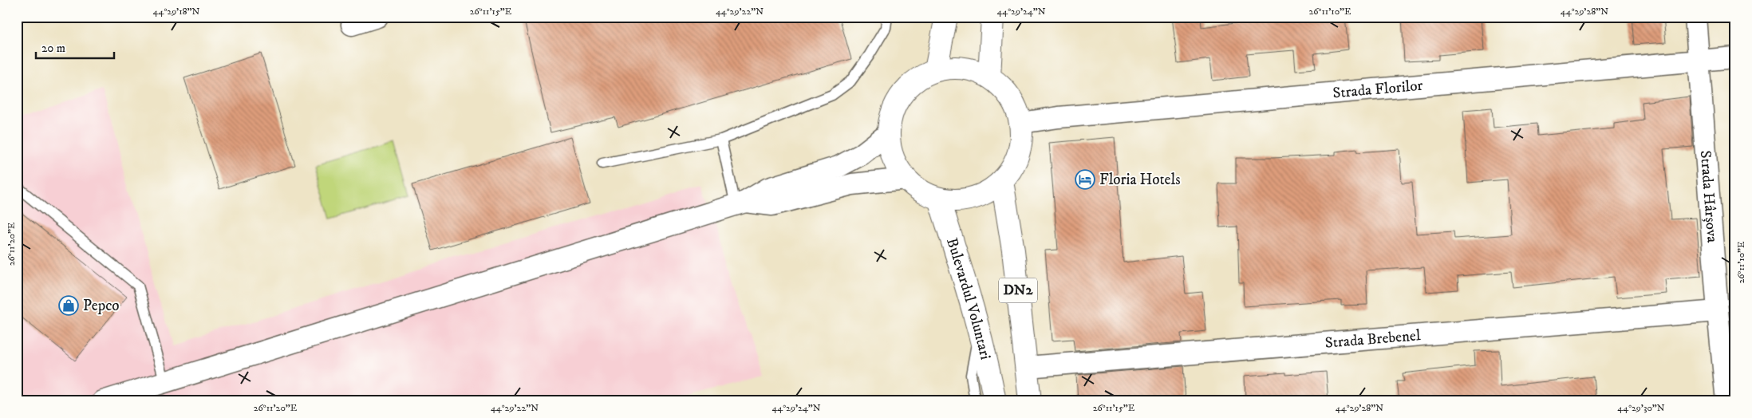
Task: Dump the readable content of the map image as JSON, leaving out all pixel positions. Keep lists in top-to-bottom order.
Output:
{
  "streets": {
    "highway": ["DN2", "Bulevardul Voluntari"],
    "street": ["Strada Florilor", "Strada Hârșova", "Strada Brebenel"]
  },
  "crossings": [
    ["Strada Florilor", "Strada Hârșova"],
    ["Strada Florilor", "DN2"],
    ["Strada Florilor", "Bulevardul Voluntari"],
    ["Strada Hârșova", "Strada Brebenel"],
    ["DN2", "Bulevardul Voluntari"],
    ["DN2", "Strada Brebenel"]
  ],
  "places": {
    "hotel": ["Floria Hotels"],
    "shop": ["Pepco"]
  },
  "scale_bar": "20 m",
  "coordinates": [
    "44°29'18\"N",
    "26°11'15\"E",
    "44°29'22\"N",
    "44°29'24\"N",
    "26°11'10\"E",
    "44°29'28\"N",
    "26°11'20\"E",
    "44°29'30\"N"
  ]
}
